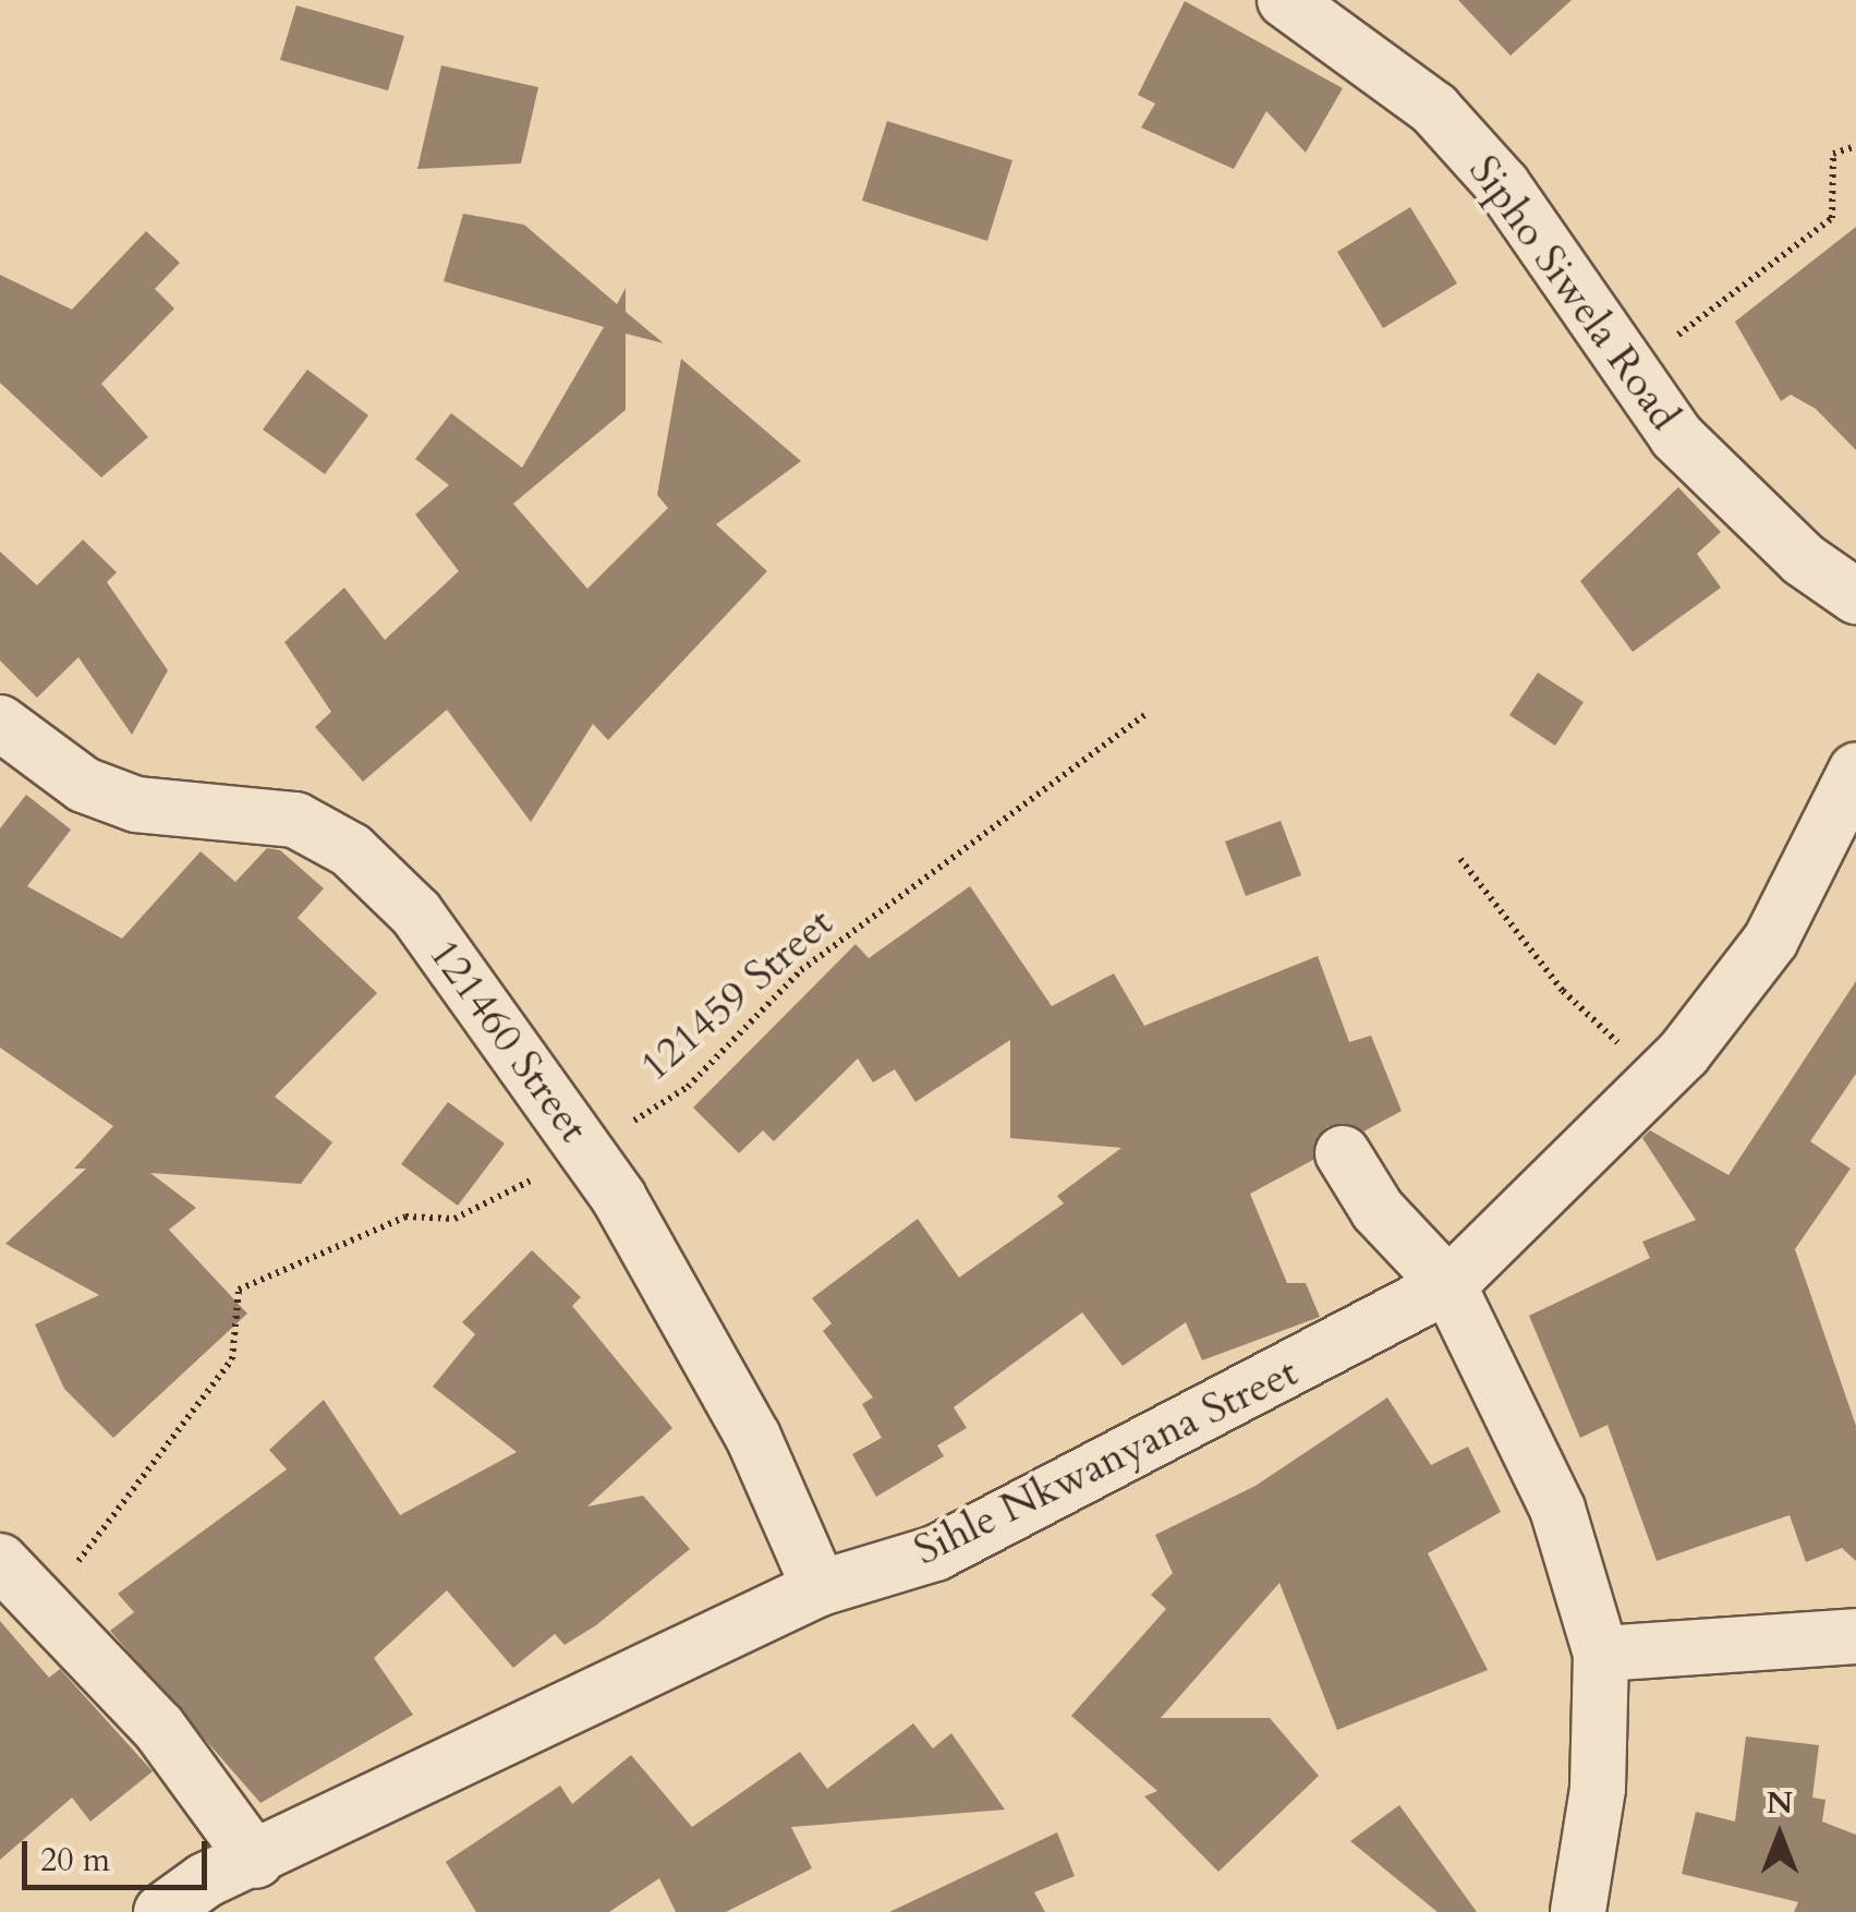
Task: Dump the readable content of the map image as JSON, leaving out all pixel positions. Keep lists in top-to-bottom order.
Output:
{
  "streets": {
    "street": ["Sipho Siwela Road", "121460 Street", "Sihle Nkwanyana Street"],
    "path": ["121459 Street"]
  },
  "crossings": [
    ["121459 Street", "121460 Street"],
    ["121460 Street", "Sihle Nkwanyana Street"]
  ],
  "scale_bar": "20 m",
  "north": "top"
}
